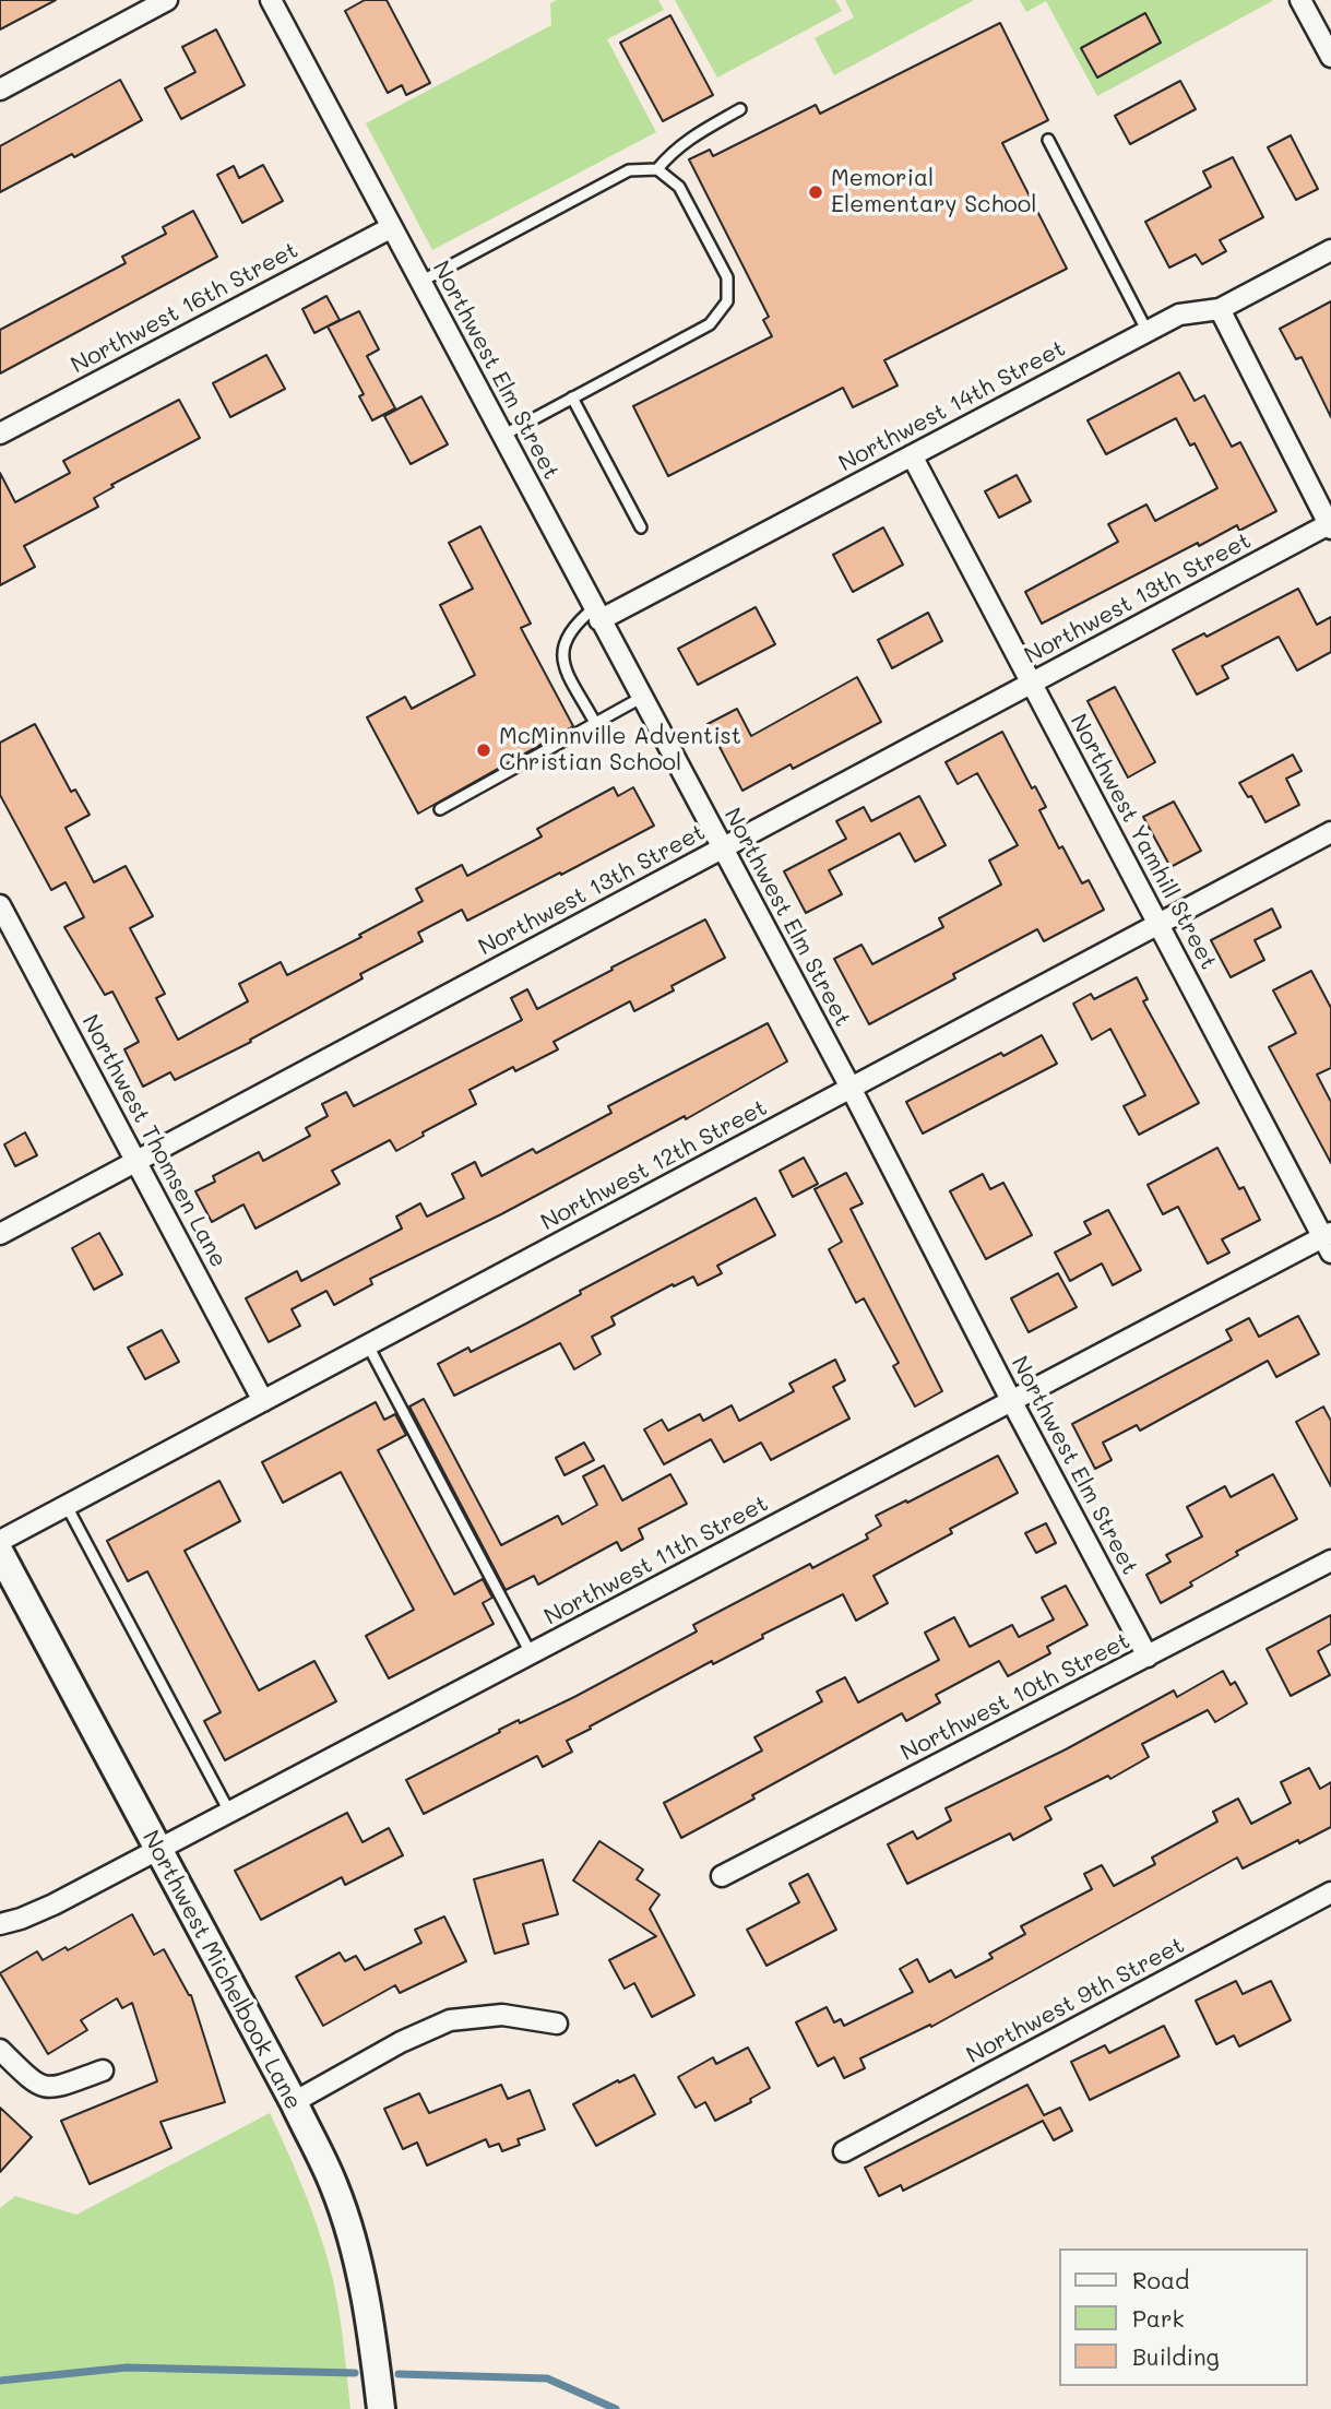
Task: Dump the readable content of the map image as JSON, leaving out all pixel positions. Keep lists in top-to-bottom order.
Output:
{
  "streets": {
    "street": [
      "Northwest 16th Street",
      "Northwest Elm Street",
      "Northwest 14th Street",
      "Northwest 13th Street",
      "Northwest Yamhill Street",
      "Northwest Thomsen Lane",
      "Northwest 12th Street",
      "Northwest 11th Street",
      "Northwest 10th Street",
      "Northwest Michelbook Lane",
      "Northwest 9th Street"
    ]
  },
  "crossings": [
    ["Northwest 16th Street", "Northwest Elm Street"],
    ["Northwest Elm Street", "Northwest 14th Street"],
    ["Northwest Elm Street", "Northwest 13th Street"],
    ["Northwest Elm Street", "Northwest 12th Street"],
    ["Northwest Elm Street", "Northwest 11th Street"],
    ["Northwest Elm Street", "Northwest 10th Street"],
    ["Northwest 14th Street", "Northwest Yamhill Street"],
    ["Northwest 13th Street", "Northwest Yamhill Street"],
    ["Northwest 13th Street", "Northwest Thomsen Lane"],
    ["Northwest Yamhill Street", "Northwest 12th Street"],
    ["Northwest Yamhill Street", "Northwest 11th Street"],
    ["Northwest Thomsen Lane", "Northwest 12th Street"],
    ["Northwest 11th Street", "Northwest Michelbook Lane"]
  ],
  "places": ["Memorial Elementary School", "McMinnville Adventist Christian School"],
  "legend": ["Road", "Park", "Building"]
}
